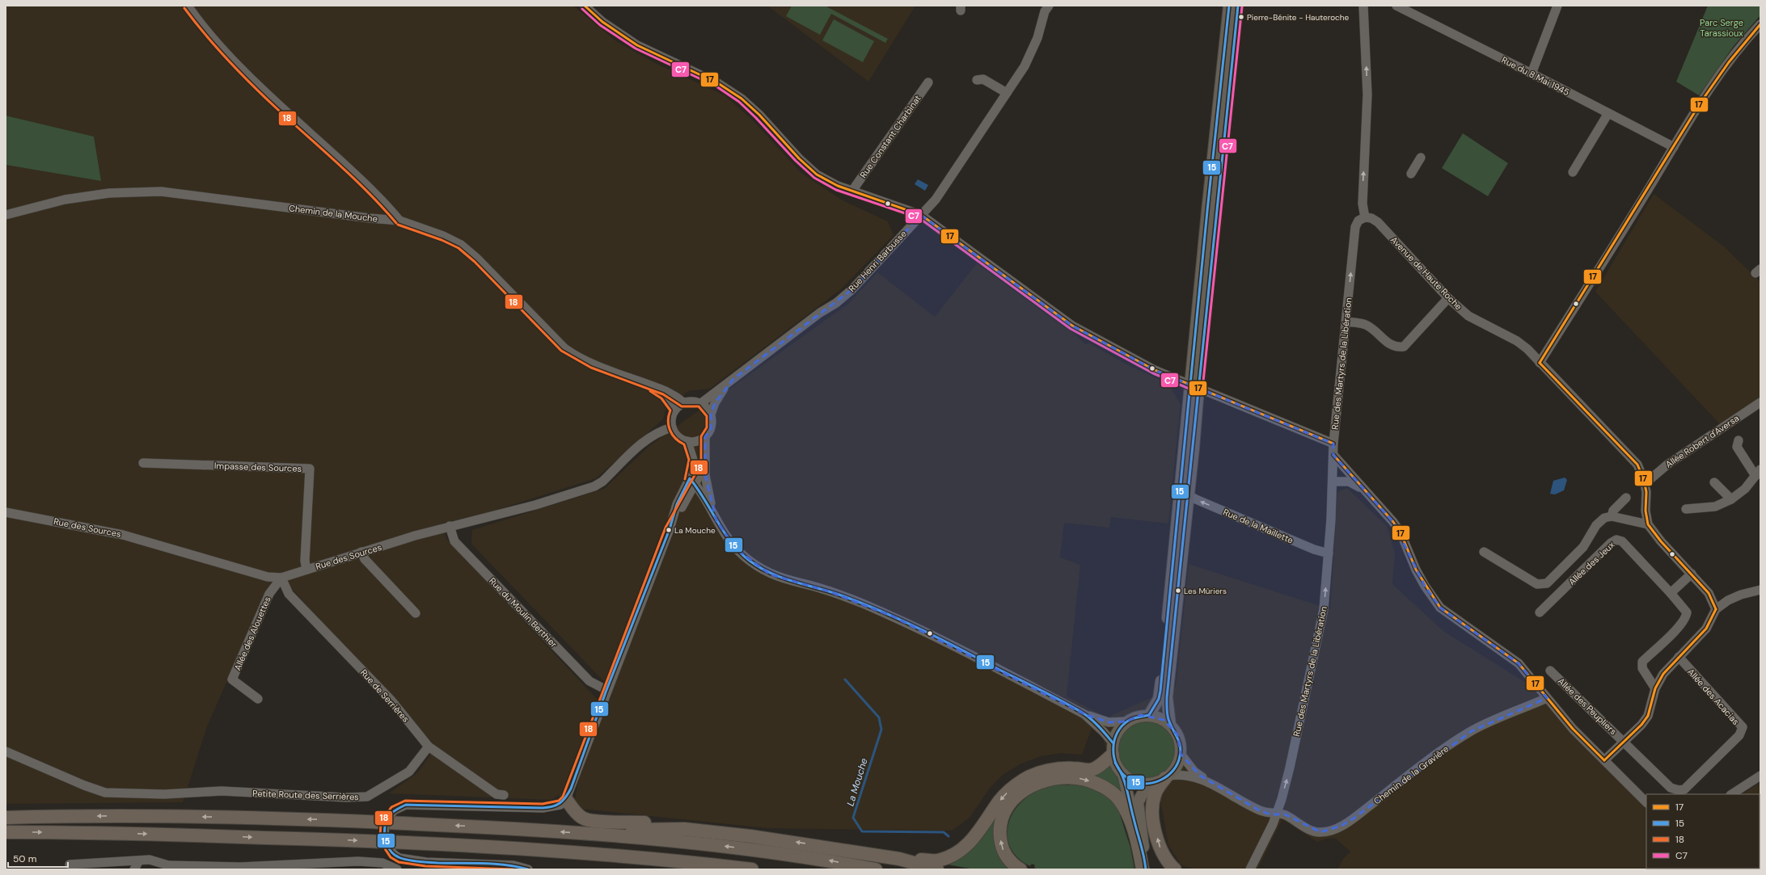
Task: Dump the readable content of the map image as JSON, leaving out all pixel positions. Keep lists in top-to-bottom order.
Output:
{
  "streets": {
    "street": [
      "Rue du 8 Mai 1945",
      "Rue Constant Charbinat",
      "Chemin de la Mouche",
      "Rue Henri Barbusse",
      "Avenue de Haute Roche",
      "Rue des Martyrs de la Libération",
      "Allée Robert d'Aversa",
      "Impasse des Sources",
      "Rue de la Maillette",
      "Rue des Sources",
      "Allée des Jeux",
      "Rue du Moulin Berthier",
      "Allée des Alouettes",
      "Rue de Serrières",
      "Allée des Acacias",
      "Allée des Peupliers",
      "Chemin de la Gravière",
      "Petite Route des Serrières"
    ]
  },
  "crossings": [
    ["Chemin de la Mouche", "Rue Henri Barbusse"],
    ["Chemin de la Mouche", "Rue des Sources"],
    ["Rue Henri Barbusse", "Rue des Sources"],
    ["Avenue de Haute Roche", "Rue des Martyrs de la Libération"],
    ["Avenue de Haute Roche", "Allée Robert d'Aversa"],
    ["Rue des Martyrs de la Libération", "Rue de la Maillette"],
    ["Rue des Martyrs de la Libération", "Chemin de la Gravière"],
    ["Impasse des Sources", "Rue des Sources"],
    ["Rue des Sources", "Rue du Moulin Berthier"],
    ["Rue des Sources", "Allée des Alouettes"],
    ["Rue des Sources", "Rue de Serrières"],
    ["Allée des Alouettes", "Rue de Serrières"],
    ["Rue de Serrières", "Petite Route des Serrières"],
    ["Allée des Acacias", "Allée des Peupliers"]
  ],
  "one_way": ["Rue des Martyrs de la Libération", "Rue de la Maillette"],
  "water": ["La Mouche"],
  "parks": ["Parc Serge Tarassioux"],
  "places": ["Pierre-Bénite - Hauteroche", "La Mouche", "Les Mûriers"],
  "lines": [
    "transit line 17",
    "transit line 15",
    "transit line C7",
    "transit line 18"
  ],
  "legend": [
    "17",
    "15",
    "18",
    "C7"
  ],
  "scale_bar": "50 m"
}
